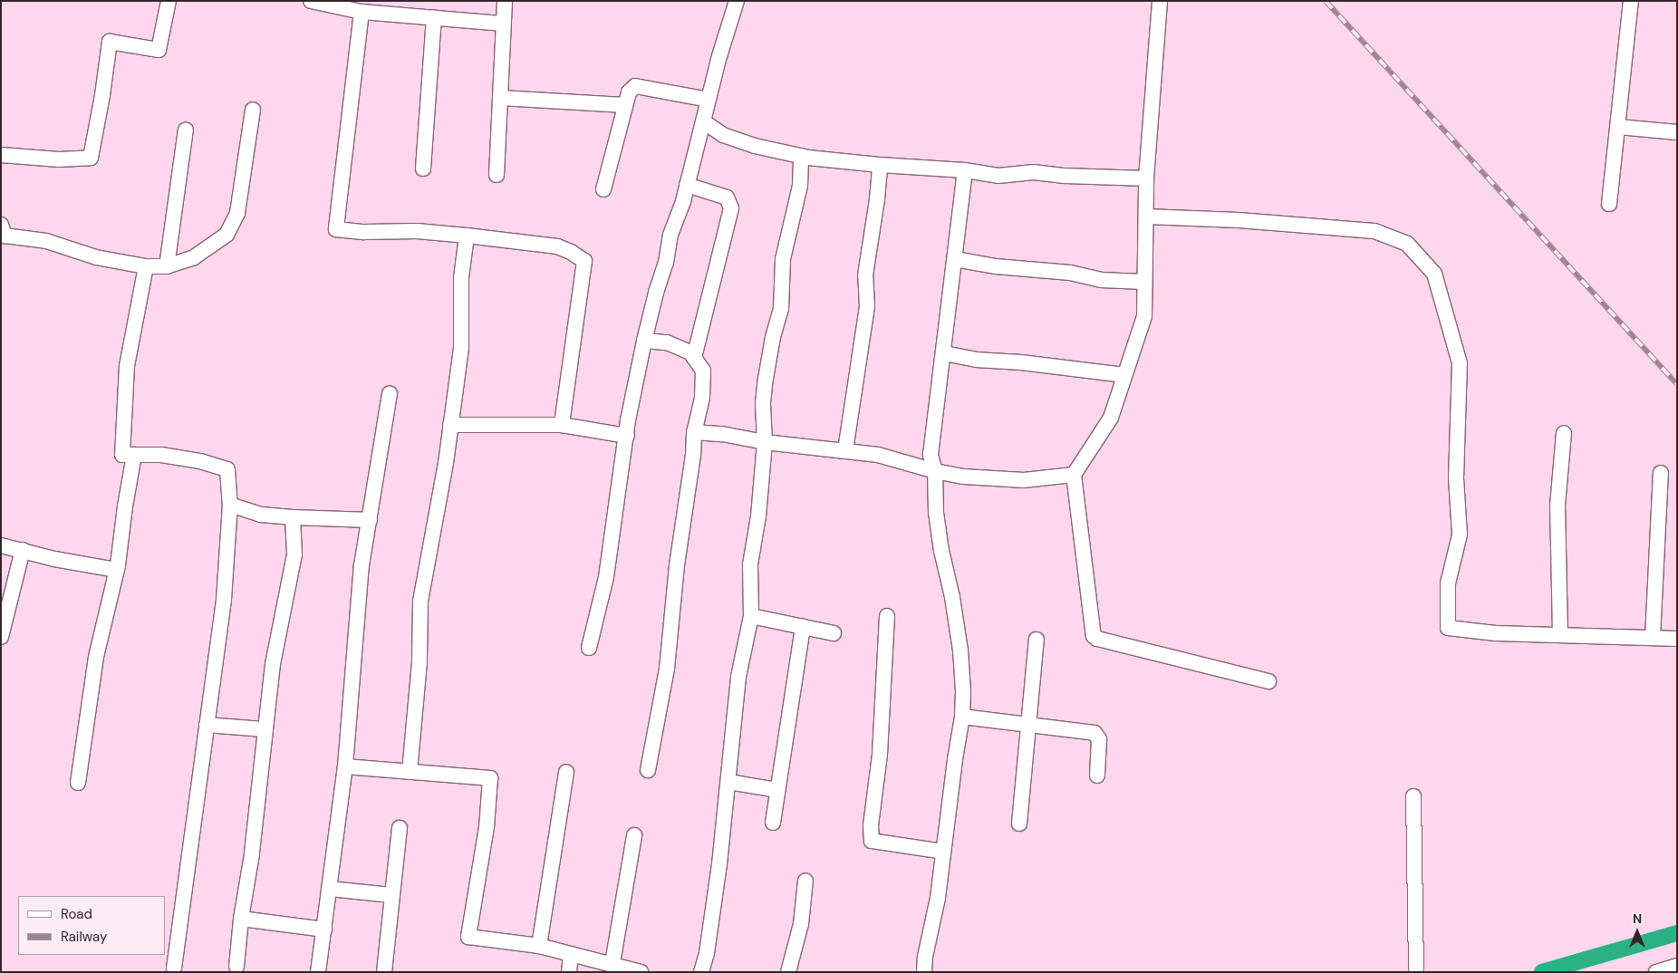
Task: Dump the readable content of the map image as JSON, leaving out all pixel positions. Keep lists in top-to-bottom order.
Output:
{
  "legend": ["Road", "Railway"],
  "north": "top"
}
